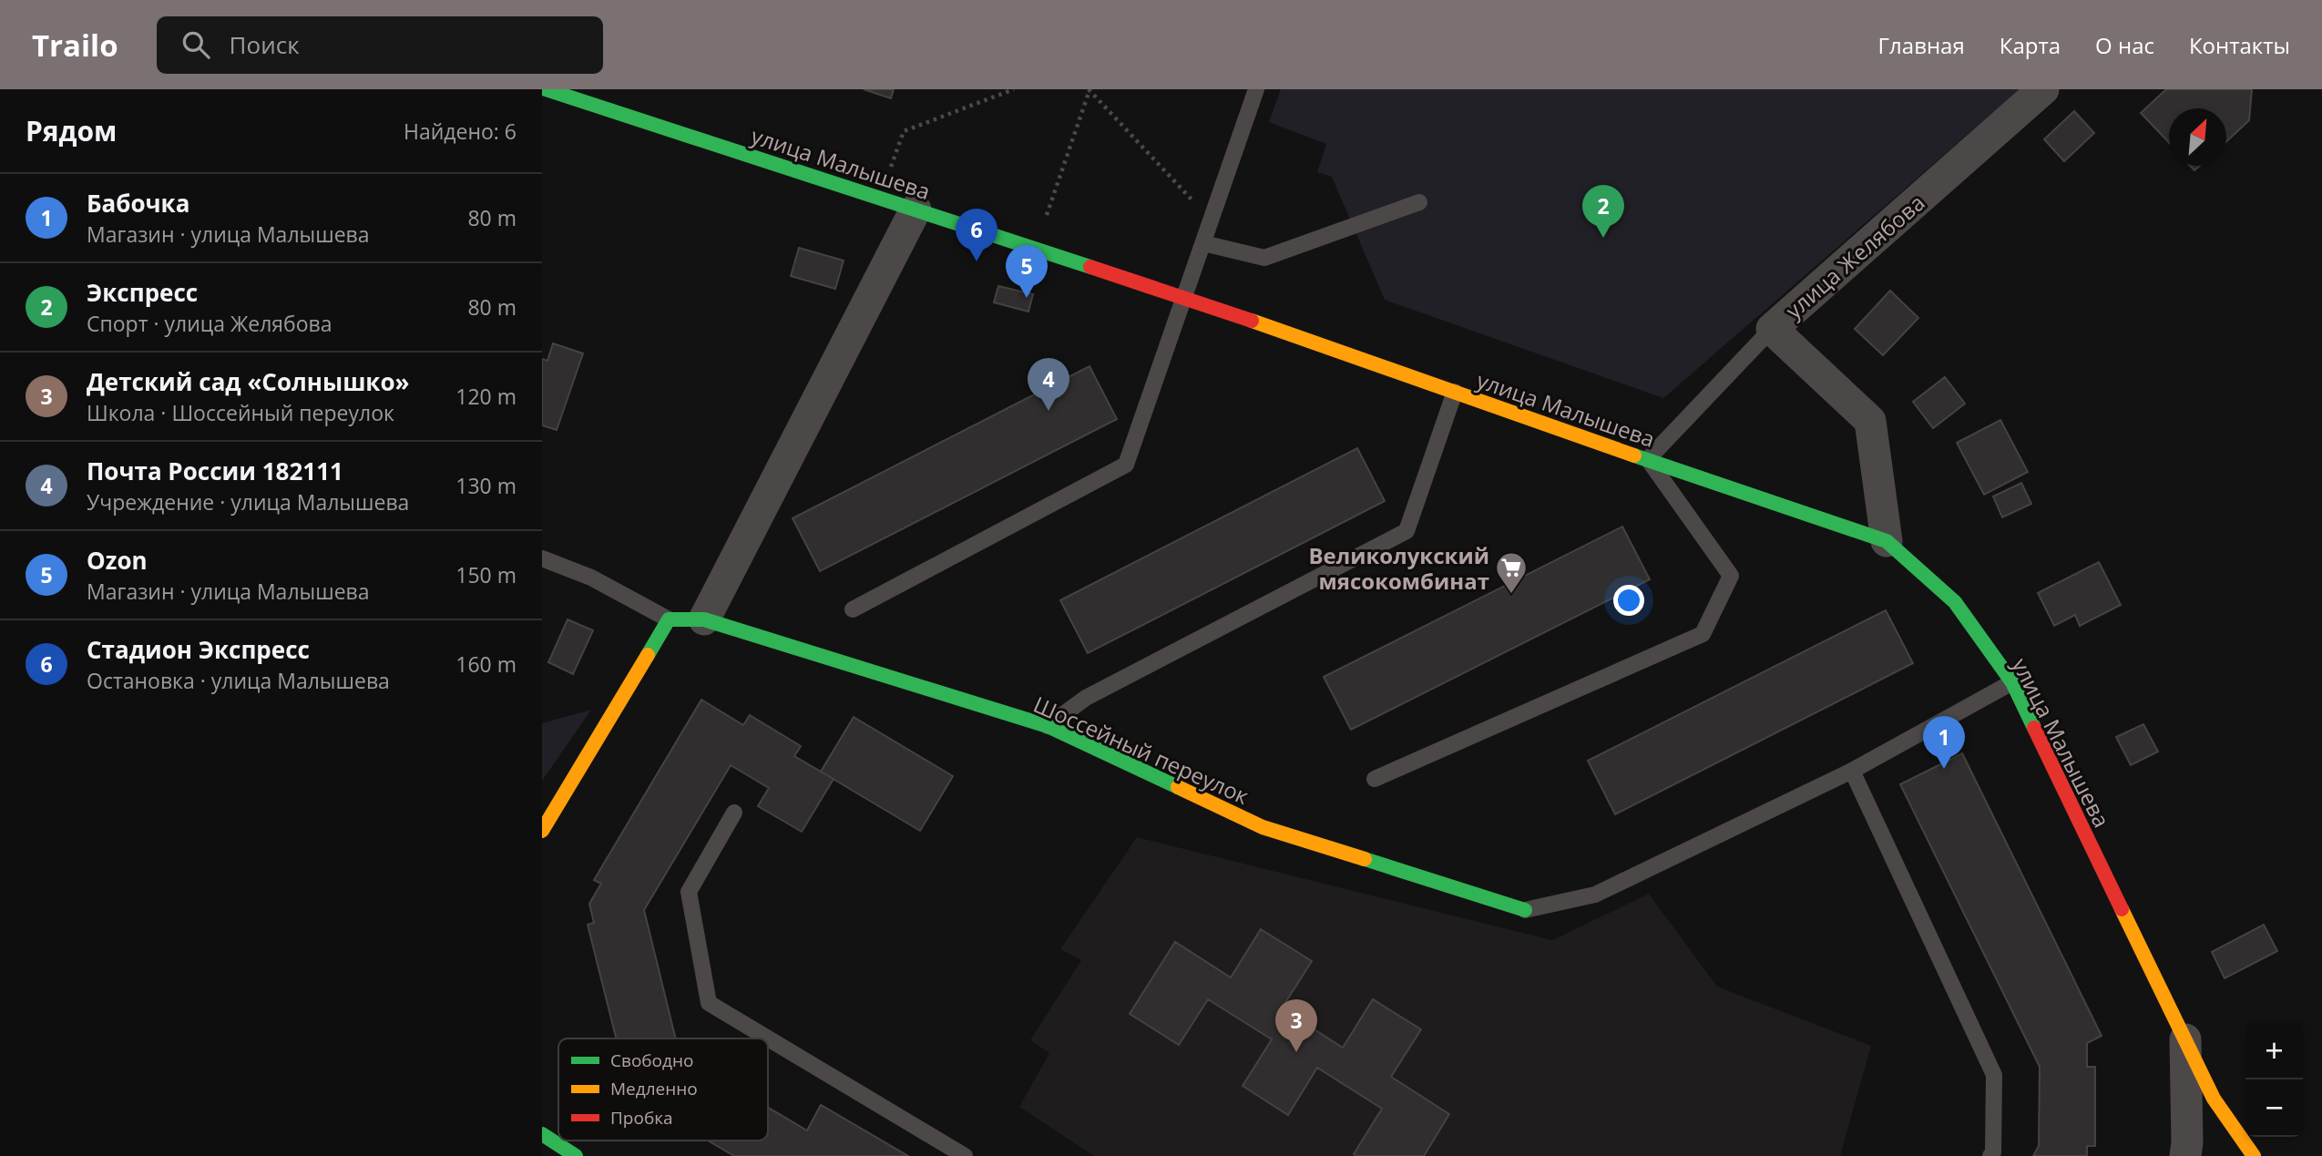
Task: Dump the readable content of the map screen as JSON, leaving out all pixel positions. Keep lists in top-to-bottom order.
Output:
{
  "streets": {
    "street": ["улица Малышева", "улица Желябова", "Шоссейный переулок"]
  },
  "crossings": [
    ["улица Малышева", "улица Желябова"]
  ],
  "places": {
    "supermarket": ["Великолукский мясокомбинат"]
  },
  "legend": ["Свободно", "Медленно", "Пробка"],
  "north": "top right",
  "page": {
    "header": "Trailo",
    "search": "Поиск",
    "nav": [
      "Главная",
      "Карта",
      "О нас",
      "Контакты"
    ],
    "heading": ["Рядом", "Найдено: 6"],
    "list": [
      {
        "mark": "1",
        "name": "Бабочка",
        "note": "Магазин · улица Малышева",
        "value": "80 m"
      },
      {
        "mark": "2",
        "name": "Экспресс",
        "note": "Спорт · улица Желябова",
        "value": "80 m"
      },
      {
        "mark": "3",
        "name": "Детский сад «Солнышко»",
        "note": "Школа · Шоссейный переулок",
        "value": "120 m"
      },
      {
        "mark": "4",
        "name": "Почта России 182111",
        "note": "Учреждение · улица Малышева",
        "value": "130 m"
      },
      {
        "mark": "5",
        "name": "Ozon",
        "note": "Магазин · улица Малышева",
        "value": "150 m"
      },
      {
        "mark": "6",
        "name": "Стадион Экспресс",
        "note": "Остановка · улица Малышева",
        "value": "160 m"
      }
    ],
    "pins": [
      "2",
      "6",
      "5",
      "4",
      "1",
      "3"
    ],
    "map_buttons": ["+", "−"]
  }
}
